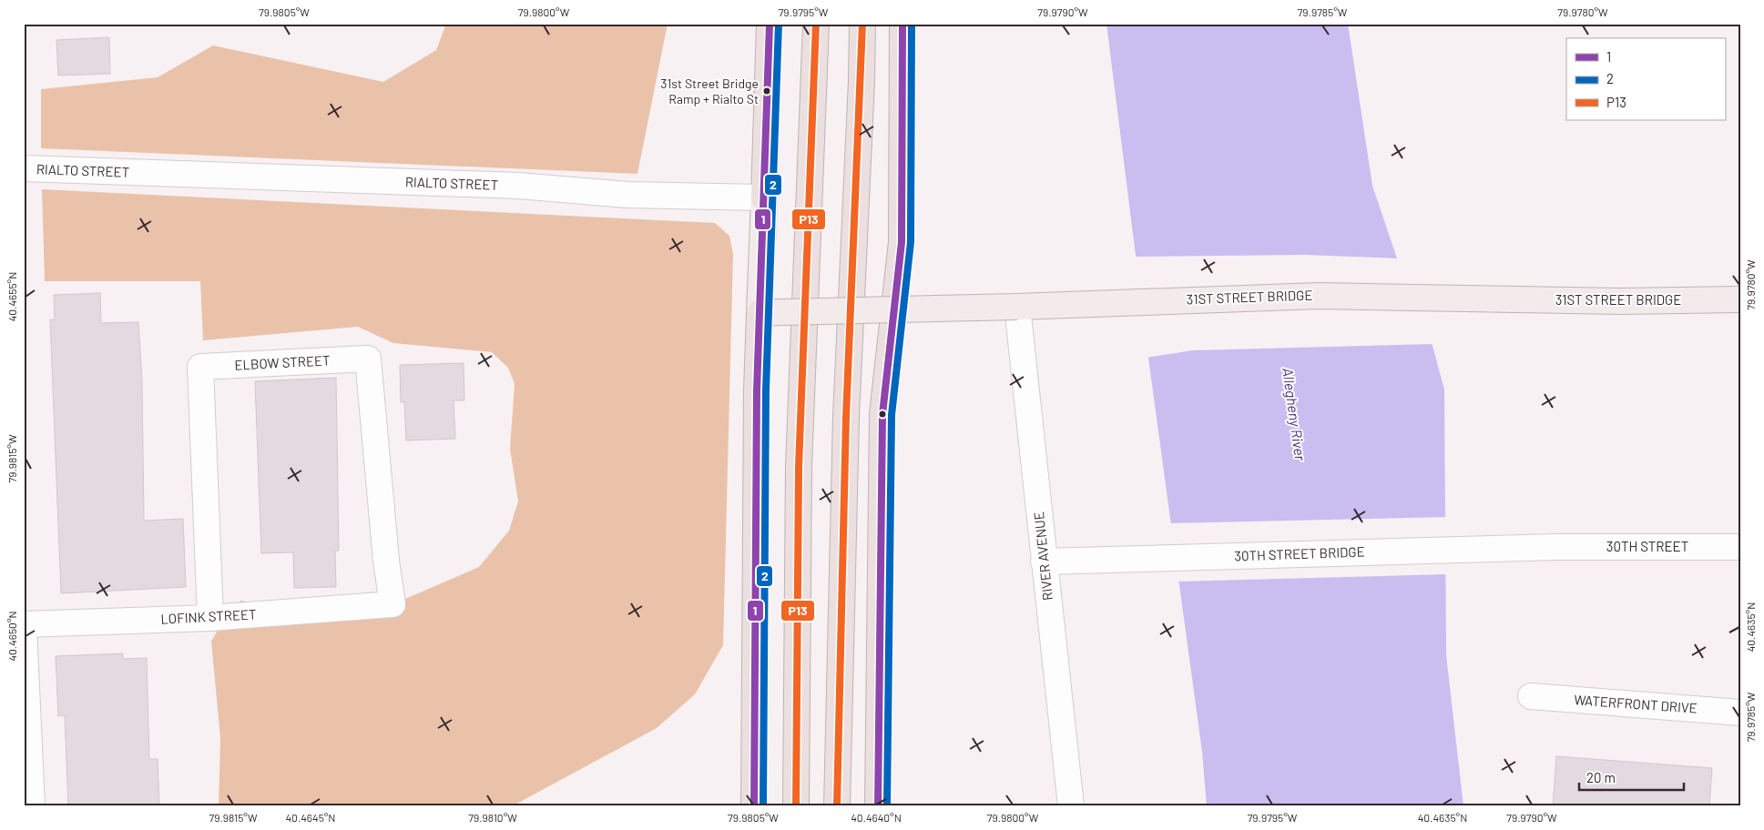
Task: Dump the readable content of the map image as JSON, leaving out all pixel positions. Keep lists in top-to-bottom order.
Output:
{
  "streets": {
    "main road": ["31ST STREET BRIDGE"],
    "street": [
      "RIALTO STREET",
      "ELBOW STREET",
      "30TH STREET",
      "30TH STREET BRIDGE",
      "RIVER AVENUE",
      "LOFINK STREET",
      "WATERFRONT DRIVE"
    ]
  },
  "crossings": [
    ["31ST STREET BRIDGE", "RIVER AVENUE"],
    ["ELBOW STREET", "LOFINK STREET"],
    ["30TH STREET", "30TH STREET BRIDGE"],
    ["30TH STREET BRIDGE", "RIVER AVENUE"]
  ],
  "water": ["Allegheny River"],
  "places": ["31st Street Bridge Ramp + Rialto St"],
  "lines": ["transit line 1", "transit line 2", "transit line P13"],
  "legend": ["1", "2", "P13"],
  "scale_bar": "20 m",
  "coordinates": [
    "79.9805°W",
    "79.9800°W",
    "79.9795°W",
    "79.9790°W",
    "79.9785°W",
    "79.9780°W",
    "40.4655°N",
    "79.9815°W",
    "40.4635°N",
    "40.4650°N",
    "40.4645°N",
    "79.9810°W",
    "40.4640°N"
  ]
}
